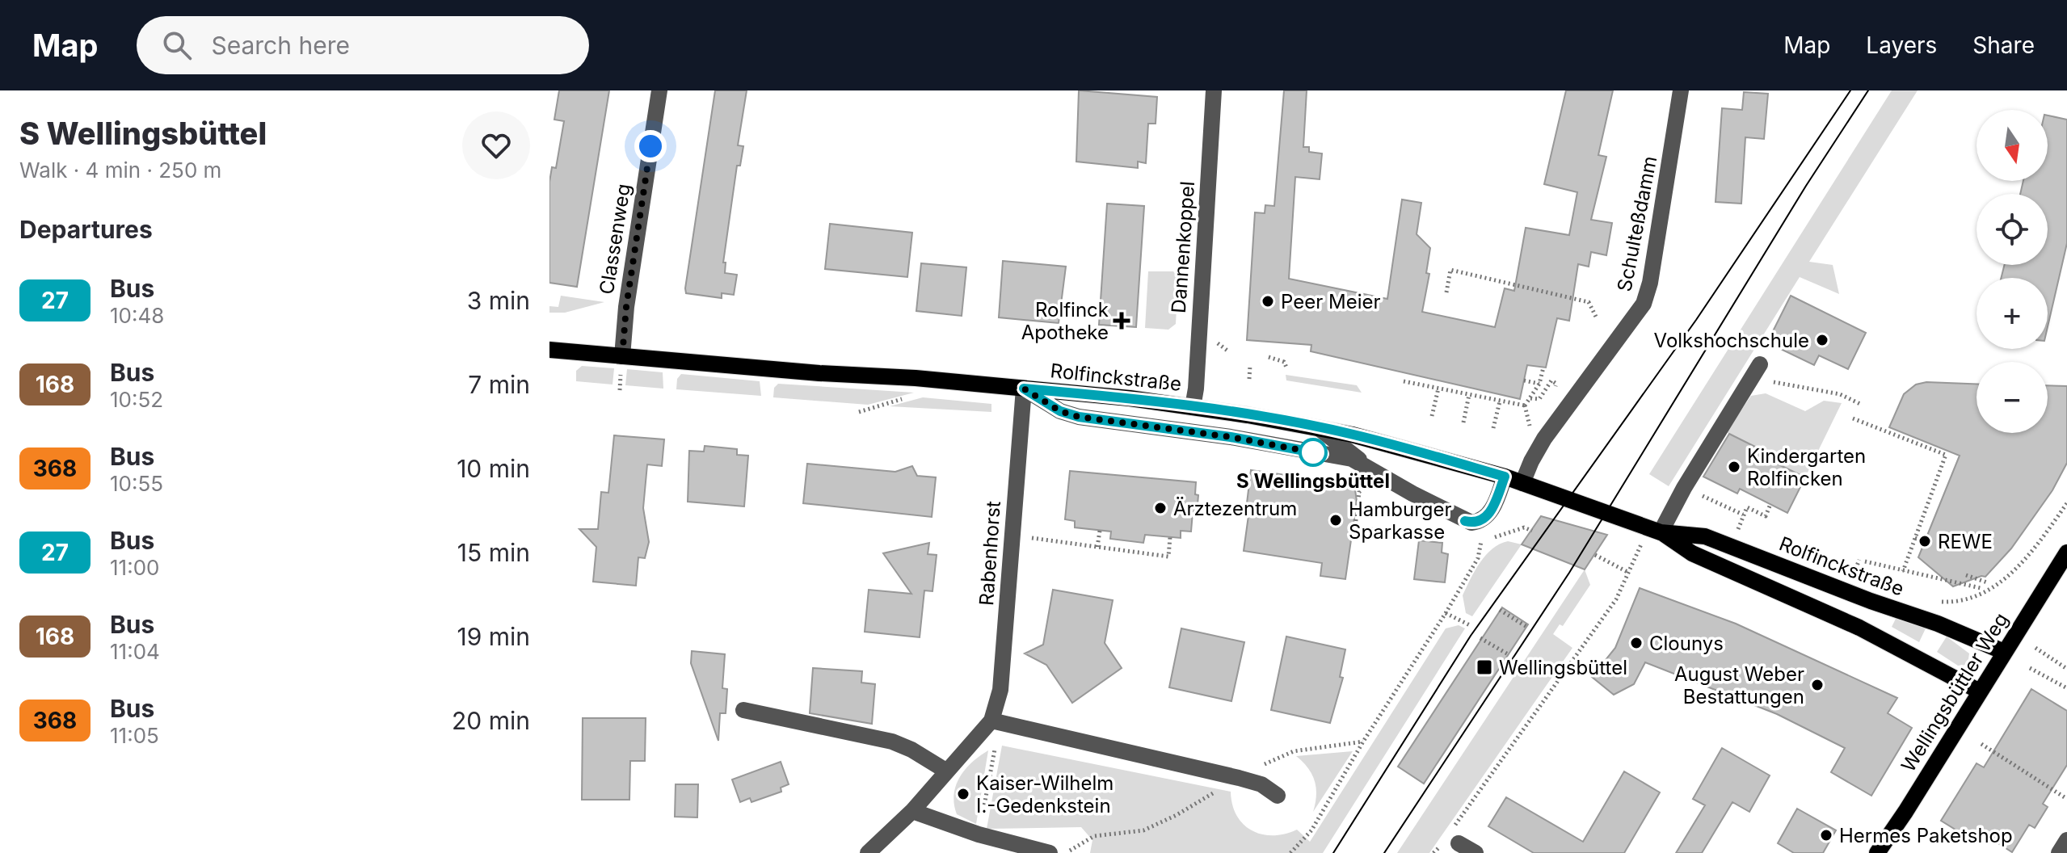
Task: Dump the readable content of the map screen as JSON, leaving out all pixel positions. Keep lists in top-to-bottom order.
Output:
{
  "streets": {
    "main road": ["Rolfinckstraße", "Wellingsbüttler Weg"],
    "street": [
      "Schulteßdamm",
      "Classenweg",
      "Dannenkoppel",
      "Rabenhorst"
    ]
  },
  "crossings": [
    ["Schulteßdamm", "Rolfinckstraße"],
    ["Classenweg", "Rolfinckstraße"],
    ["Dannenkoppel", "Rolfinckstraße"],
    ["Rolfinckstraße", "Rabenhorst"],
    ["Rolfinckstraße", "Wellingsbüttler Weg"]
  ],
  "places": {
    "other": [
      "Peer Meier",
      "Volkshochschule",
      "S Wellingsbüttel",
      "Kindergarten Rolfincken",
      "Ärztezentrum",
      "Hamburger Sparkasse",
      "REWE",
      "Clounys",
      "August Weber Bestattungen",
      "Kaiser-Wilhelm I.-Gedenkstein",
      "Hermes Paketshop"
    ],
    "health": ["Rolfinck Apotheke"],
    "transit": ["Wellingsbüttel"]
  },
  "lines": ["bus line 27"],
  "north": "bottom",
  "page": {
    "header": "Map",
    "search": "Search here",
    "nav": ["Map", "Layers", "Share"],
    "heading": [
      ["S Wellingsbüttel", "Walk · 4 min · 250 m"],
      "Departures"
    ],
    "map_buttons": ["+", "−"],
    "list": [
      {
        "mark": "27",
        "name": "Bus",
        "note": "10:48",
        "value": "3 min"
      },
      {
        "mark": "168",
        "name": "Bus",
        "note": "10:52",
        "value": "7 min"
      },
      {
        "mark": "368",
        "name": "Bus",
        "note": "10:55",
        "value": "10 min"
      },
      {
        "mark": "27",
        "name": "Bus",
        "note": "11:00",
        "value": "15 min"
      },
      {
        "mark": "168",
        "name": "Bus",
        "note": "11:04",
        "value": "19 min"
      },
      {
        "mark": "368",
        "name": "Bus",
        "note": "11:05",
        "value": "20 min"
      }
    ]
  }
}
